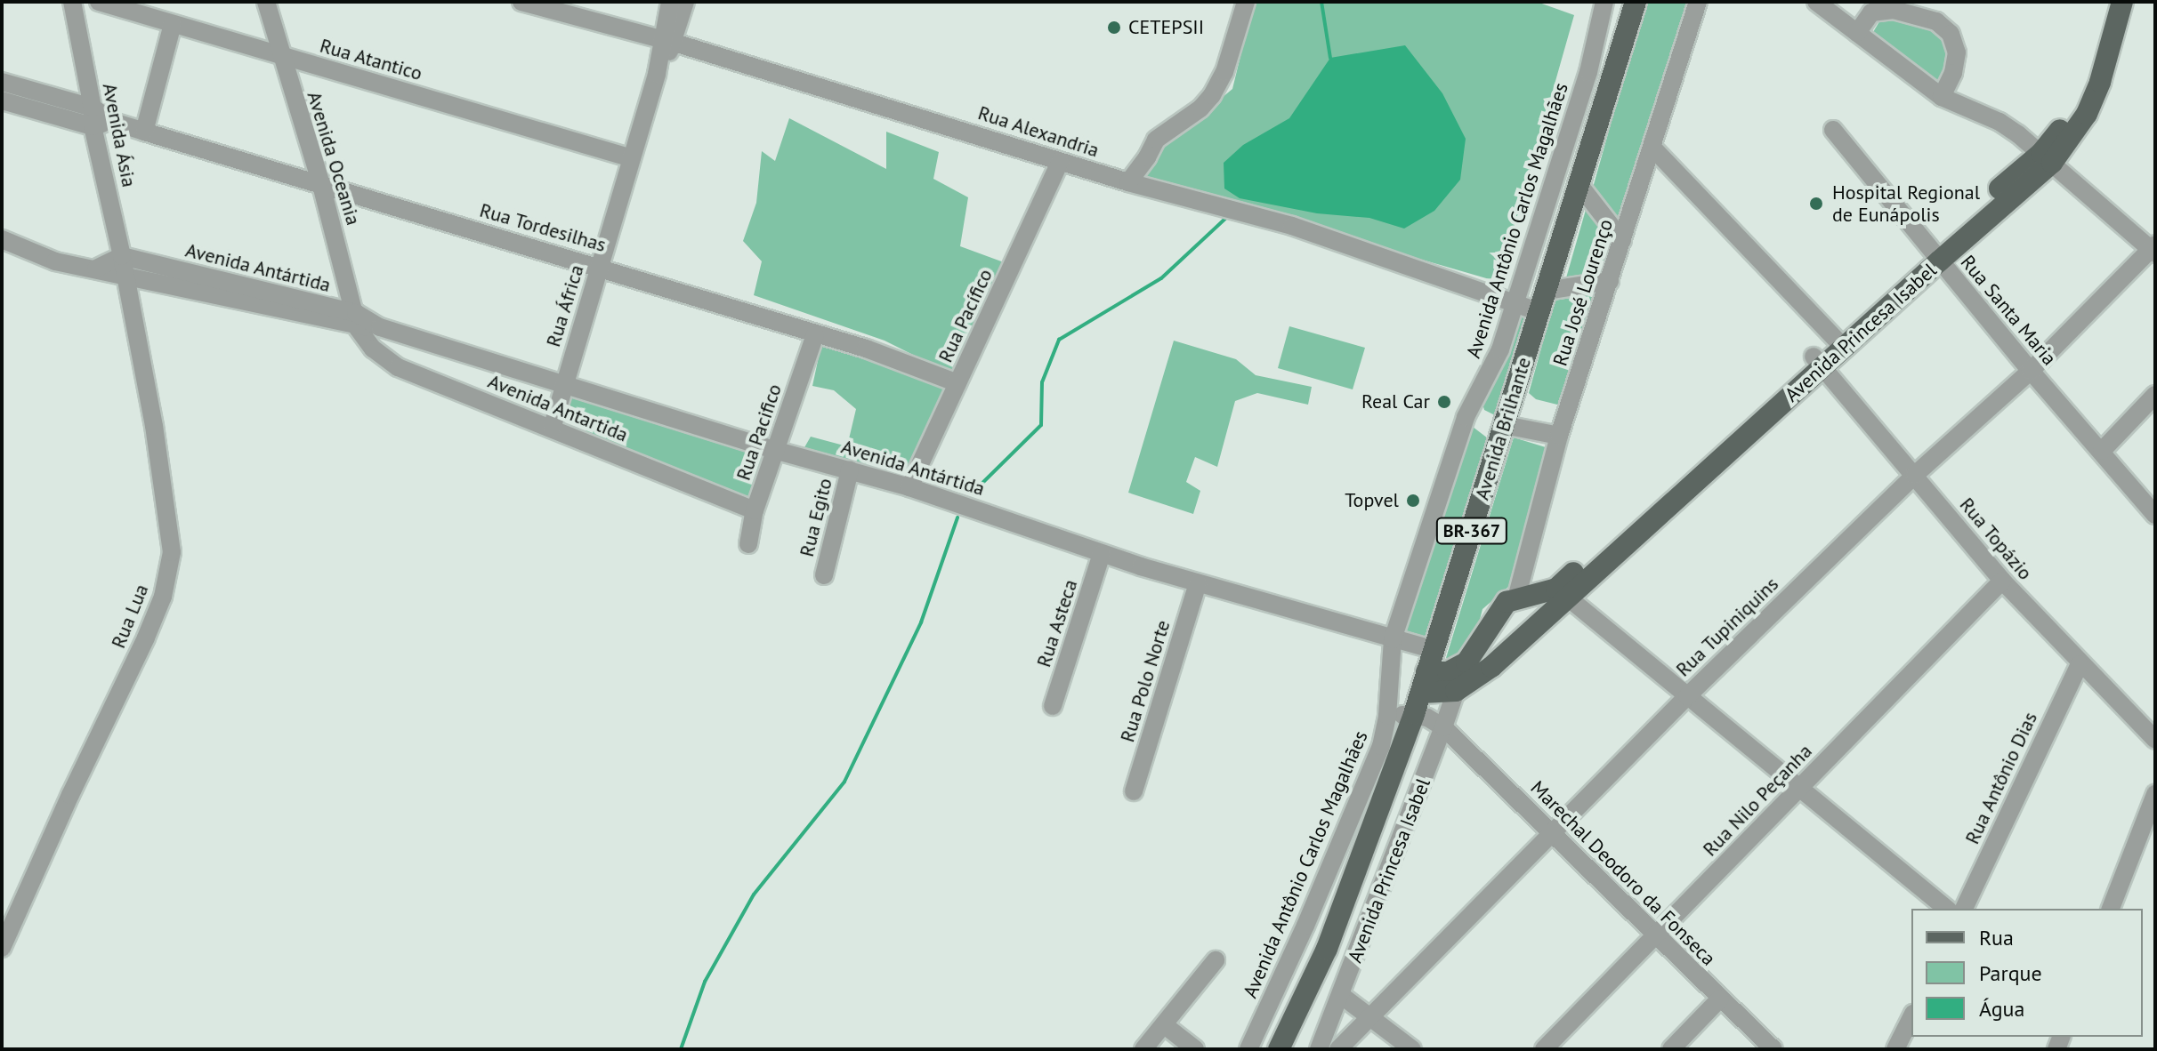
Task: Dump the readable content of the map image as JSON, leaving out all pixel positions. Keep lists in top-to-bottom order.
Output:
{
  "streets": {
    "main road": ["Avenida Princesa Isabel", "Avenida Brilhante", "BR-367"],
    "street": [
      "Rua Atantico",
      "Rua Alexandria",
      "Avenida Ásia",
      "Avenida Oceania",
      "Avenida Antônio Carlos Magalhães",
      "Rua Tordesilhas",
      "Avenida Antártida",
      "Rua José Lourenço",
      "Rua África",
      "Rua Santa Maria",
      "Rua Pacífico",
      "Avenida Antartida",
      "Rua Pacifico",
      "Rua Egito",
      "Rua Topázio",
      "Rua Lua",
      "Rua Asteca",
      "Rua Tupiniquins",
      "Rua Polo Norte",
      "Rua Antônio Dias",
      "Rua Nilo Peçanha",
      "Marechal Deodoro da Fonseca"
    ]
  },
  "crossings": [
    ["Rua Atantico", "Avenida Oceania"],
    ["Rua Atantico", "Rua África"],
    ["Rua Alexandria", "Avenida Antônio Carlos Magalhães"],
    ["Rua Alexandria", "Rua África"],
    ["Rua Alexandria", "Rua Pacífico"],
    ["Rua Alexandria", "Avenida Brilhante"],
    ["Avenida Ásia", "Rua Tordesilhas"],
    ["Avenida Ásia", "Avenida Antártida"],
    ["Avenida Ásia", "Rua Lua"],
    ["Avenida Oceania", "Rua Tordesilhas"],
    ["Avenida Oceania", "Avenida Antártida"],
    ["Avenida Oceania", "Avenida Antartida"],
    ["Avenida Antônio Carlos Magalhães", "Avenida Antártida"],
    ["Rua Tordesilhas", "Rua África"],
    ["Rua Tordesilhas", "Rua Pacífico"],
    ["Rua Tordesilhas", "Rua Pacifico"],
    ["Avenida Antártida", "Rua África"],
    ["Avenida Antártida", "Rua Pacífico"],
    ["Avenida Antártida", "Avenida Antartida"],
    ["Avenida Antártida", "Avenida Brilhante"],
    ["Avenida Antártida", "Rua Pacifico"],
    ["Avenida Antártida", "Rua Egito"],
    ["Avenida Antártida", "Rua Lua"],
    ["Avenida Antártida", "Rua Asteca"],
    ["Avenida Antártida", "Rua Polo Norte"],
    ["Rua José Lourenço", "Avenida Princesa Isabel"],
    ["Rua África", "Avenida Antartida"],
    ["Rua Santa Maria", "Avenida Princesa Isabel"],
    ["Rua Santa Maria", "Rua Tupiniquins"],
    ["Avenida Princesa Isabel", "Rua Topázio"],
    ["Avenida Princesa Isabel", "Marechal Deodoro da Fonseca"],
    ["Avenida Antartida", "Rua Pacifico"],
    ["Avenida Brilhante", "Marechal Deodoro da Fonseca"],
    ["Rua Topázio", "Rua Tupiniquins"],
    ["Rua Topázio", "Rua Antônio Dias"],
    ["Rua Topázio", "Rua Nilo Peçanha"],
    ["Rua Tupiniquins", "Marechal Deodoro da Fonseca"],
    ["Rua Nilo Peçanha", "Marechal Deodoro da Fonseca"]
  ],
  "places": [
    "CETEPSII",
    "Hospital Regional de Eunápolis",
    "Real Car",
    "Topvel"
  ],
  "legend": ["Rua", "Parque", "Água"]
}
